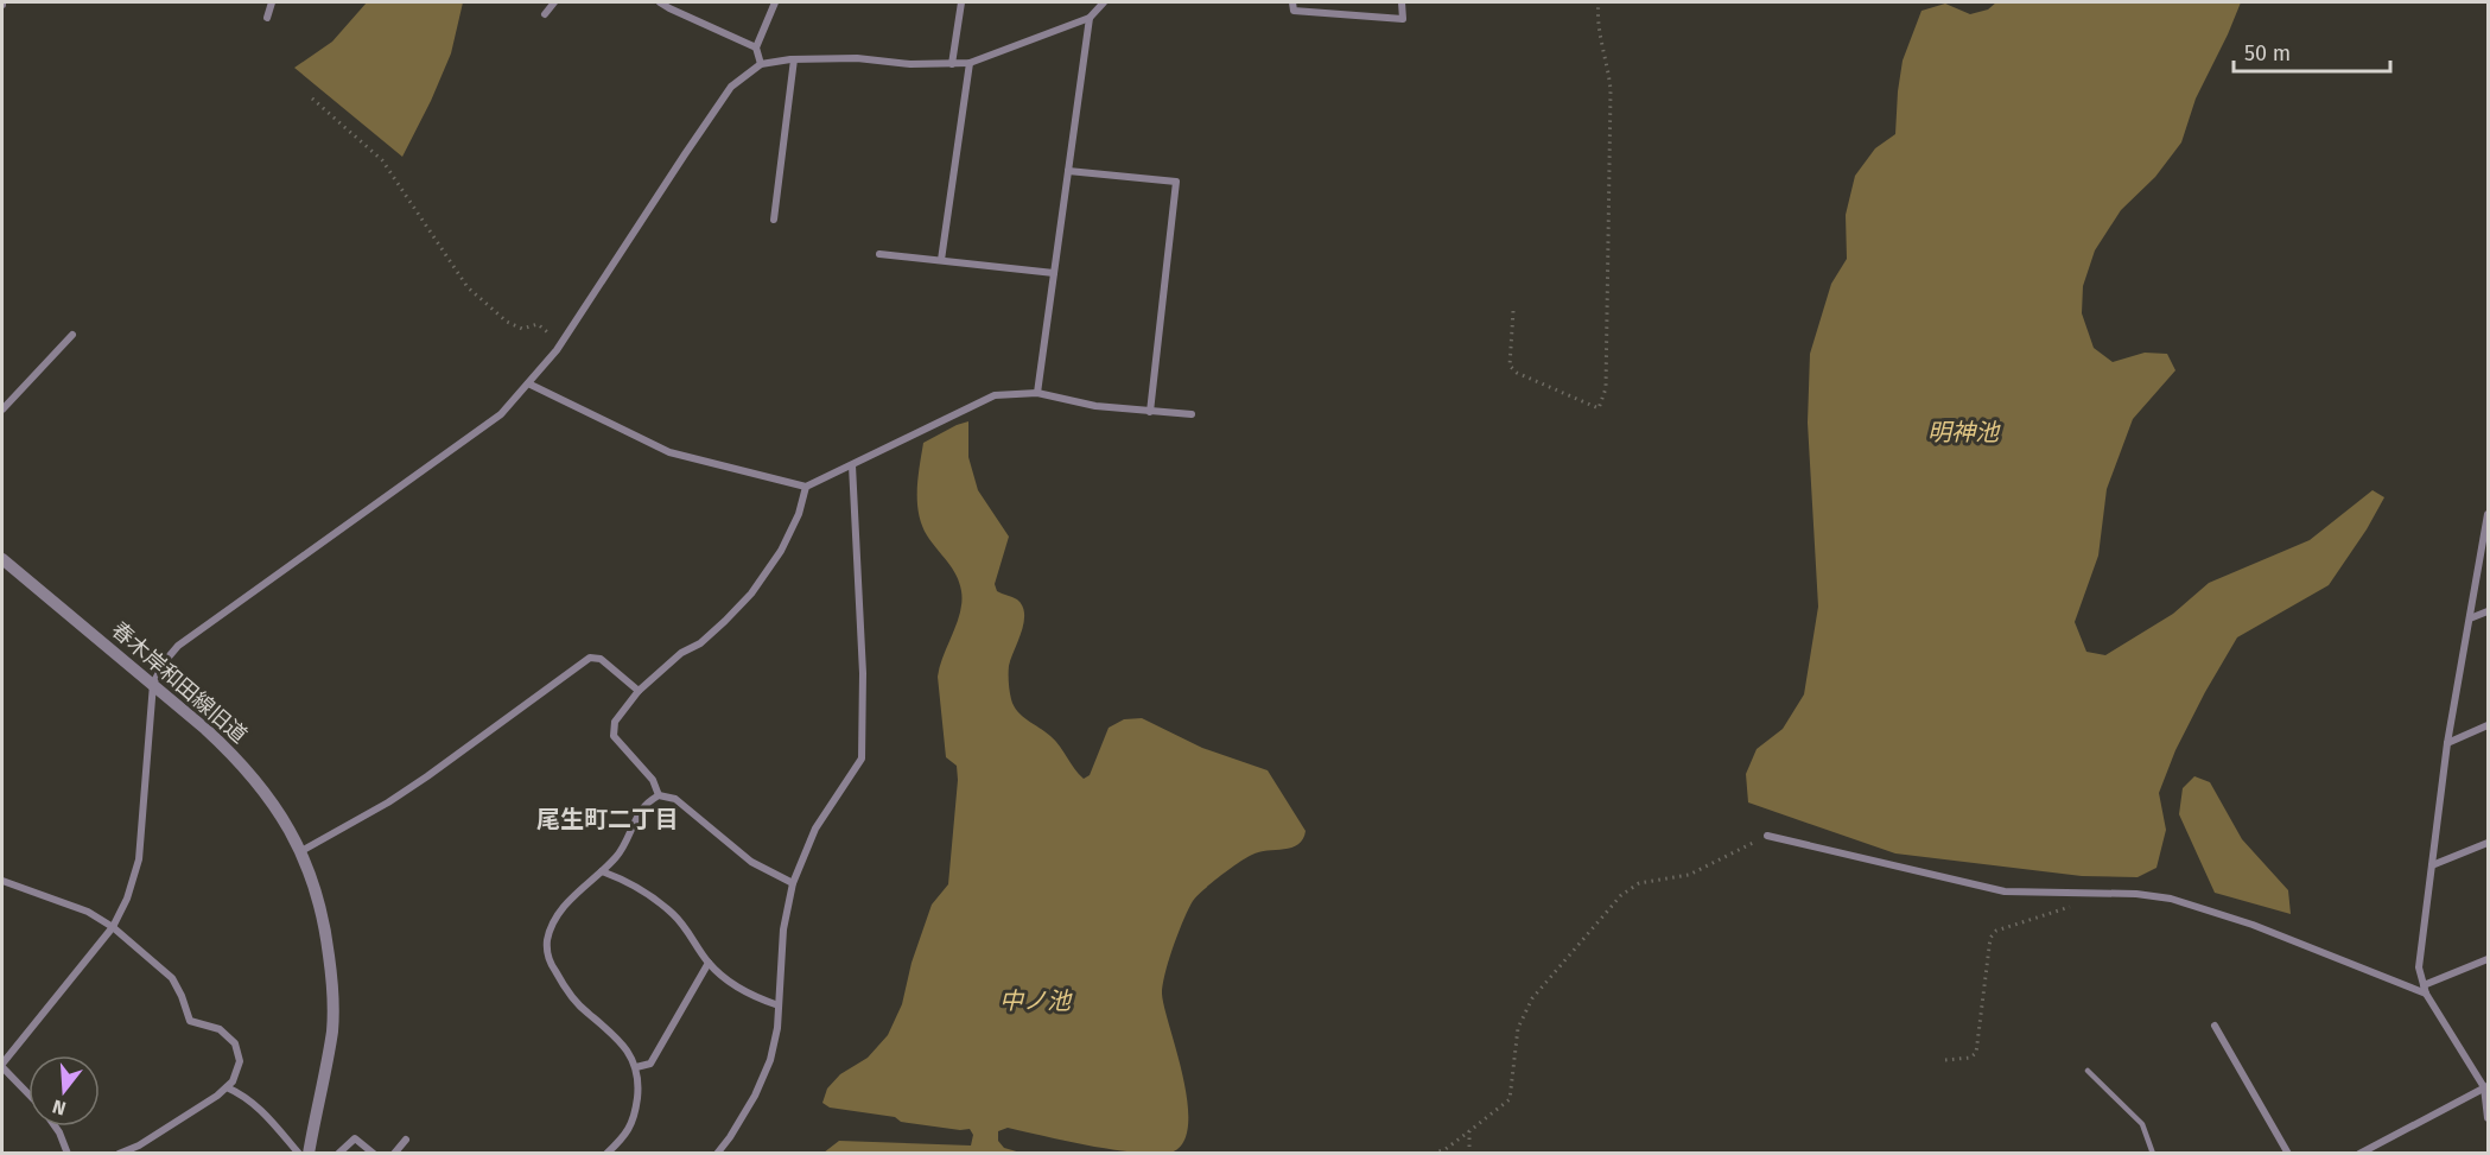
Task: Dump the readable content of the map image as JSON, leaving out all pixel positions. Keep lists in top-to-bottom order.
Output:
{
  "streets": {
    "street": ["春木岸和田線旧道"]
  },
  "districts": ["尾生町二丁目"],
  "water": ["明神池", "中ノ池"],
  "scale_bar": "50 m",
  "north": "bottom"
}
